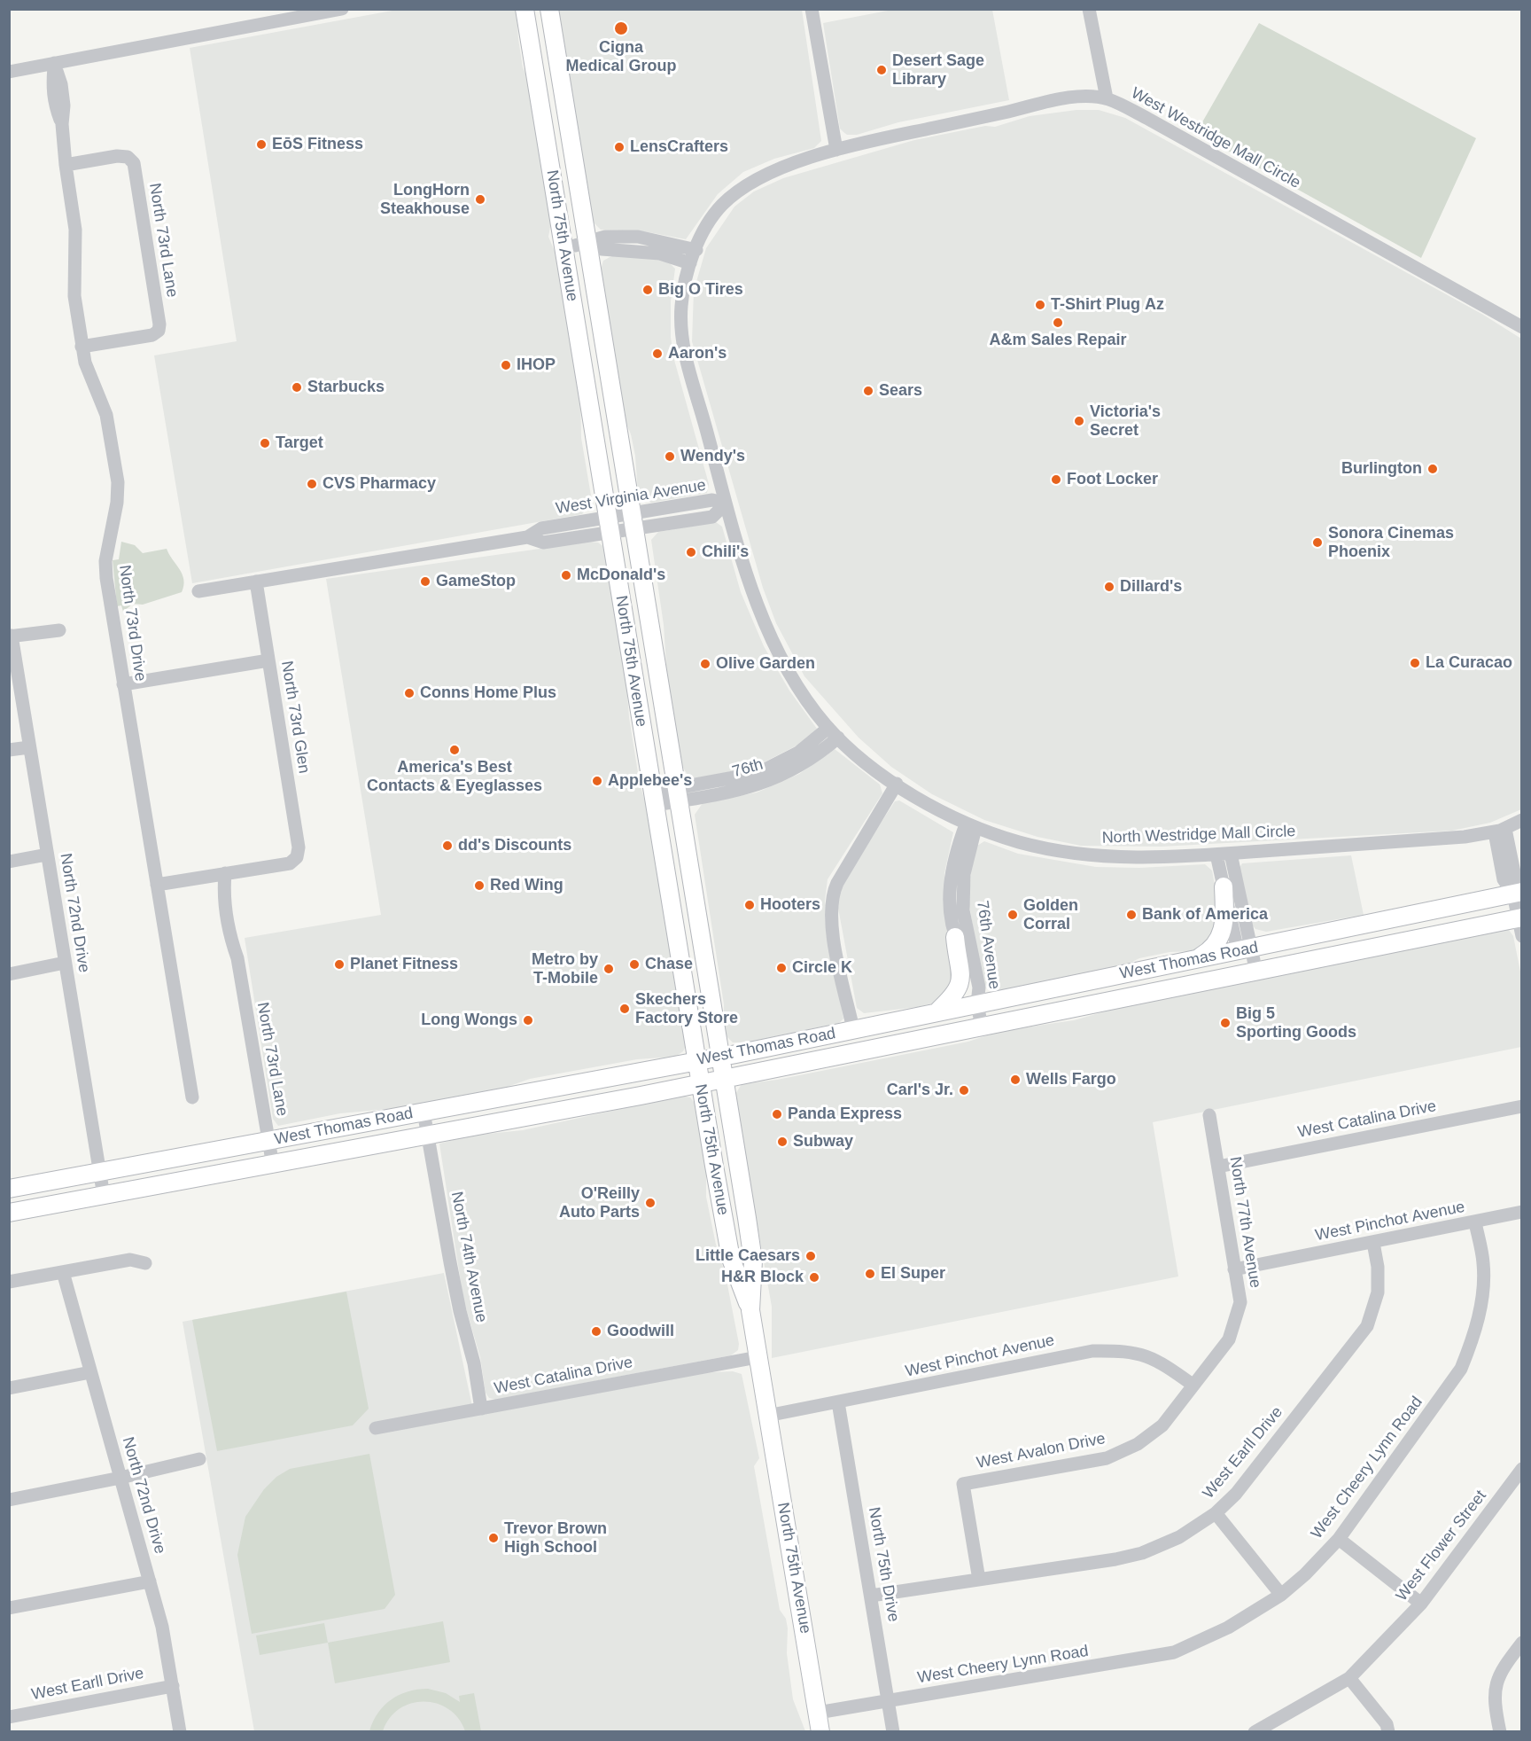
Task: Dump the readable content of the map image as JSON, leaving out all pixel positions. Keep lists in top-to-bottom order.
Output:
{
  "streets": {
    "main road": ["North 75th Avenue", "West Thomas Road"],
    "street": [
      "West Westridge Mall Circle",
      "North 73rd Lane",
      "West Virginia Avenue",
      "North 73rd Drive",
      "North 73rd Glen",
      "76th",
      "North Westridge Mall Circle",
      "North 72nd Drive",
      "76th Avenue",
      "West Catalina Drive",
      "West Pinchot Avenue",
      "North 77th Avenue",
      "North 74th Avenue",
      "West Avalon Drive",
      "West Earll Drive",
      "West Cheery Lynn Road",
      "West Flower Street",
      "North 75th Drive"
    ]
  },
  "crossings": [
    ["West Westridge Mall Circle", "North Westridge Mall Circle"],
    ["North 75th Avenue", "West Virginia Avenue"],
    ["North 75th Avenue", "76th"],
    ["North 75th Avenue", "West Thomas Road"],
    ["North 75th Avenue", "West Catalina Drive"],
    ["North 75th Avenue", "West Pinchot Avenue"],
    ["North 75th Avenue", "West Cheery Lynn Road"],
    ["North 73rd Lane", "North 73rd Drive"],
    ["North 73rd Lane", "North 73rd Glen"],
    ["North 73rd Lane", "West Thomas Road"],
    ["West Virginia Avenue", "North 73rd Glen"],
    ["West Virginia Avenue", "North Westridge Mall Circle"],
    ["76th", "North Westridge Mall Circle"],
    ["North Westridge Mall Circle", "76th Avenue"],
    ["North 72nd Drive", "West Thomas Road"],
    ["North 72nd Drive", "West Earll Drive"],
    ["76th Avenue", "West Thomas Road"],
    ["West Thomas Road", "North 74th Avenue"],
    ["West Catalina Drive", "North 77th Avenue"],
    ["West Catalina Drive", "North 74th Avenue"],
    ["West Pinchot Avenue", "North 77th Avenue"],
    ["West Pinchot Avenue", "West Avalon Drive"],
    ["West Pinchot Avenue", "West Earll Drive"],
    ["West Pinchot Avenue", "West Cheery Lynn Road"],
    ["West Pinchot Avenue", "North 75th Drive"],
    ["North 77th Avenue", "West Avalon Drive"],
    ["West Avalon Drive", "West Earll Drive"],
    ["West Earll Drive", "North 75th Drive"],
    ["West Cheery Lynn Road", "North 75th Drive"]
  ],
  "places": [
    "Cigna Medical Group",
    "Desert Sage Library",
    "EōS Fitness",
    "LensCrafters",
    "LongHorn Steakhouse",
    "Big O Tires",
    "T-Shirt Plug Az",
    "A&m Sales Repair",
    "Aaron's",
    "IHOP",
    "Starbucks",
    "Sears",
    "Victoria's Secret",
    "Target",
    "Wendy's",
    "Burlington",
    "Foot Locker",
    "CVS Pharmacy",
    "Sonora Cinemas Phoenix",
    "Chili's",
    "McDonald's",
    "GameStop",
    "Dillard's",
    "La Curacao",
    "Olive Garden",
    "Conns Home Plus",
    "America's Best Contacts & Eyeglasses",
    "Applebee's",
    "dd's Discounts",
    "Red Wing",
    "Hooters",
    "Golden Corral",
    "Bank of America",
    "Planet Fitness",
    "Chase",
    "Circle K",
    "Metro by T-Mobile",
    "Skechers Factory Store",
    "Long Wongs",
    "Big 5 Sporting Goods",
    "Wells Fargo",
    "Carl's Jr.",
    "Panda Express",
    "Subway",
    "O'Reilly Auto Parts",
    "Little Caesars",
    "El Super",
    "H&R Block",
    "Goodwill",
    "Trevor Brown High School"
  ]
}
